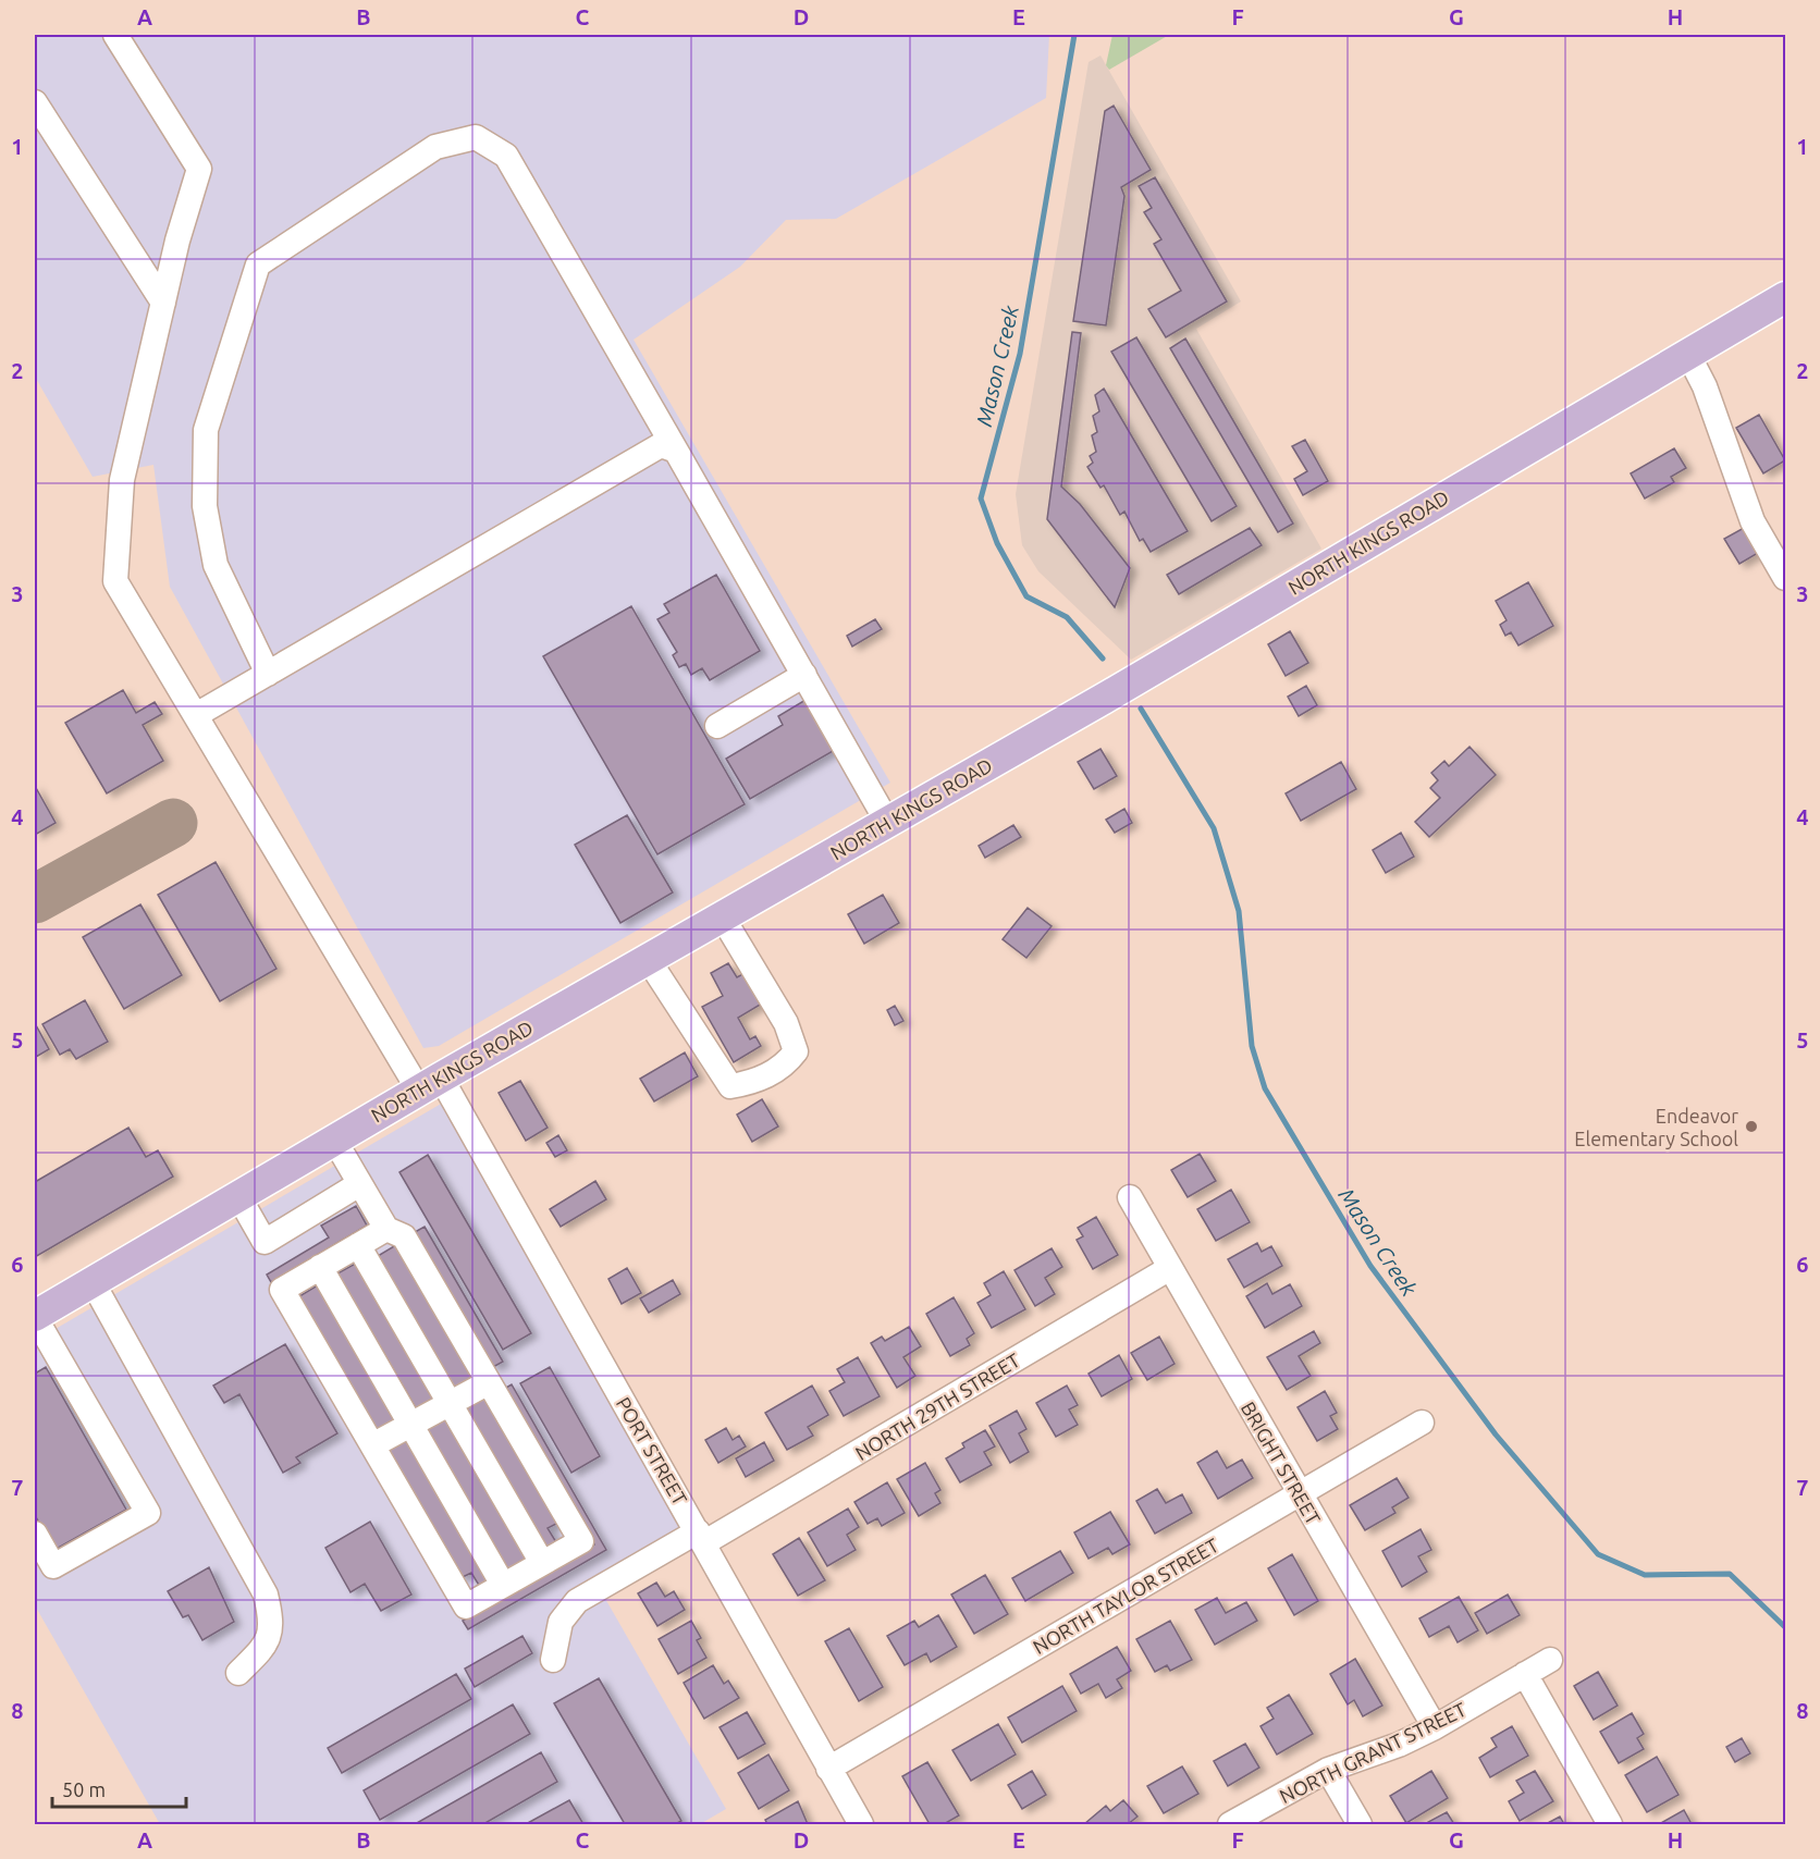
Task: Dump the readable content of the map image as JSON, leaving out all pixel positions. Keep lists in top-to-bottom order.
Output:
{
  "streets": {
    "main road": ["NORTH KINGS ROAD"],
    "street": [
      "NORTH 29TH STREET",
      "PORT STREET",
      "BRIGHT STREET",
      "NORTH TAYLOR STREET",
      "NORTH GRANT STREET"
    ]
  },
  "crossings": [
    ["NORTH KINGS ROAD", "PORT STREET"],
    ["NORTH 29TH STREET", "PORT STREET"],
    ["NORTH 29TH STREET", "BRIGHT STREET"],
    ["PORT STREET", "NORTH TAYLOR STREET"],
    ["BRIGHT STREET", "NORTH TAYLOR STREET"],
    ["BRIGHT STREET", "NORTH GRANT STREET"]
  ],
  "water": ["Mason Creek"],
  "places": ["Endeavor Elementary School"],
  "scale_bar": "50 m",
  "grid": {
    "columns": [
      "A",
      "B",
      "C",
      "D",
      "E",
      "F",
      "G",
      "H"
    ],
    "rows": [
      "1",
      "2",
      "3",
      "4",
      "5",
      "6",
      "7",
      "8"
    ]
  }
}
